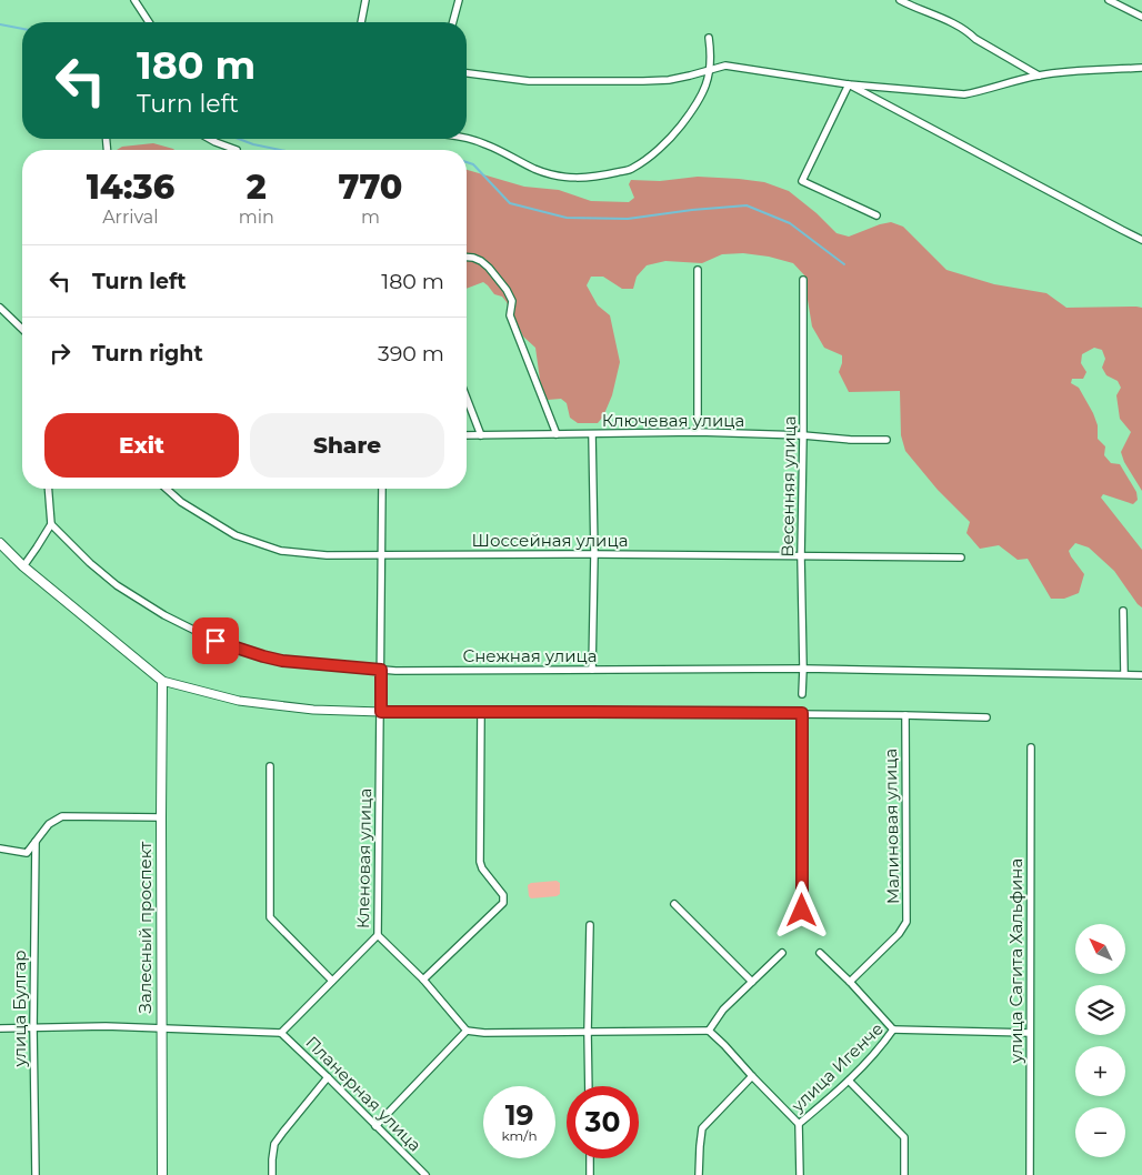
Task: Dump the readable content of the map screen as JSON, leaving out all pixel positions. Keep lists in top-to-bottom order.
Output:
{
  "streets": {
    "main road": ["Залесный проспект"],
    "street": [
      "Ключевая улица",
      "Весенняя улица",
      "Шоссейная улица",
      "Снежная улица",
      "Малиновая улица",
      "Кленовая улица",
      "улица Сагита Хальфина",
      "улица Булгар",
      "улица Игенче",
      "Планерная улица"
    ]
  },
  "crossings": [
    ["Ключевая улица", "Весенняя улица"],
    ["Весенняя улица", "Шоссейная улица"],
    ["Весенняя улица", "Снежная улица"],
    ["Шоссейная улица", "Кленовая улица"],
    ["Снежная улица", "Кленовая улица"],
    ["Кленовая улица", "Планерная улица"],
    ["улица Сагита Хальфина", "улица Игенче"]
  ],
  "north": "top left",
  "page": {
    "turn": ["180 m", "Turn left"],
    "eta": [
      "14:36",
      "Arrival",
      "2",
      "min",
      "770",
      "m"
    ],
    "list": [
      {
        "name": "Turn left",
        "value": "180 m"
      },
      {
        "name": "Turn right",
        "value": "390 m"
      }
    ],
    "buttons": ["Exit", "Share"],
    "map_buttons": ["+", "−"],
    "speed": "19 km/h",
    "limit": "30"
  }
}
